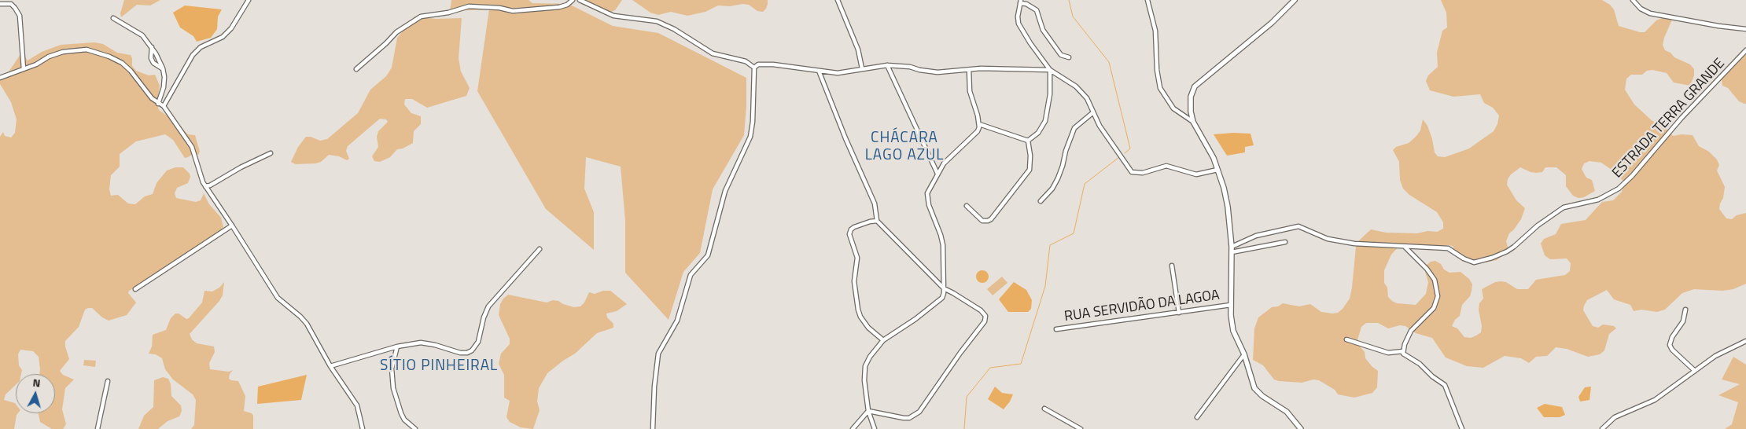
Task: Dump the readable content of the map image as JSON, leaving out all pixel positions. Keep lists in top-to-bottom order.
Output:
{
  "streets": {
    "street": ["ESTRADA TERRA GRANDE", "RUA SERVIDÃO DA LAGOA"]
  },
  "districts": ["CHÁCARA LAGO AZUL", "SÍTIO PINHEIRAL"],
  "north": "top"
}
